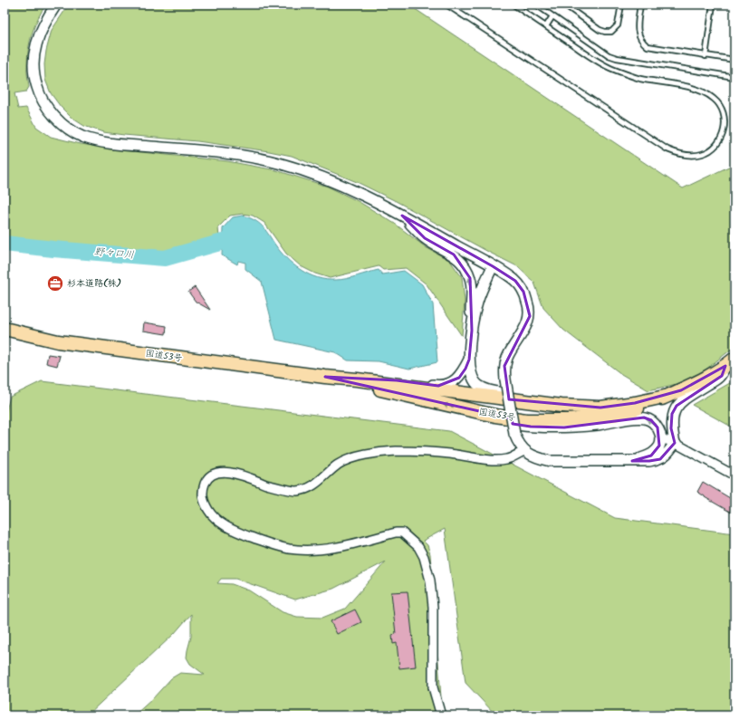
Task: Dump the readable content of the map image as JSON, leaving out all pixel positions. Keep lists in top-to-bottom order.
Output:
{
  "streets": {
    "highway": ["国道53号"]
  },
  "water": ["野々口川"],
  "places": {
    "office": ["杉本道路(株)"]
  }
}
